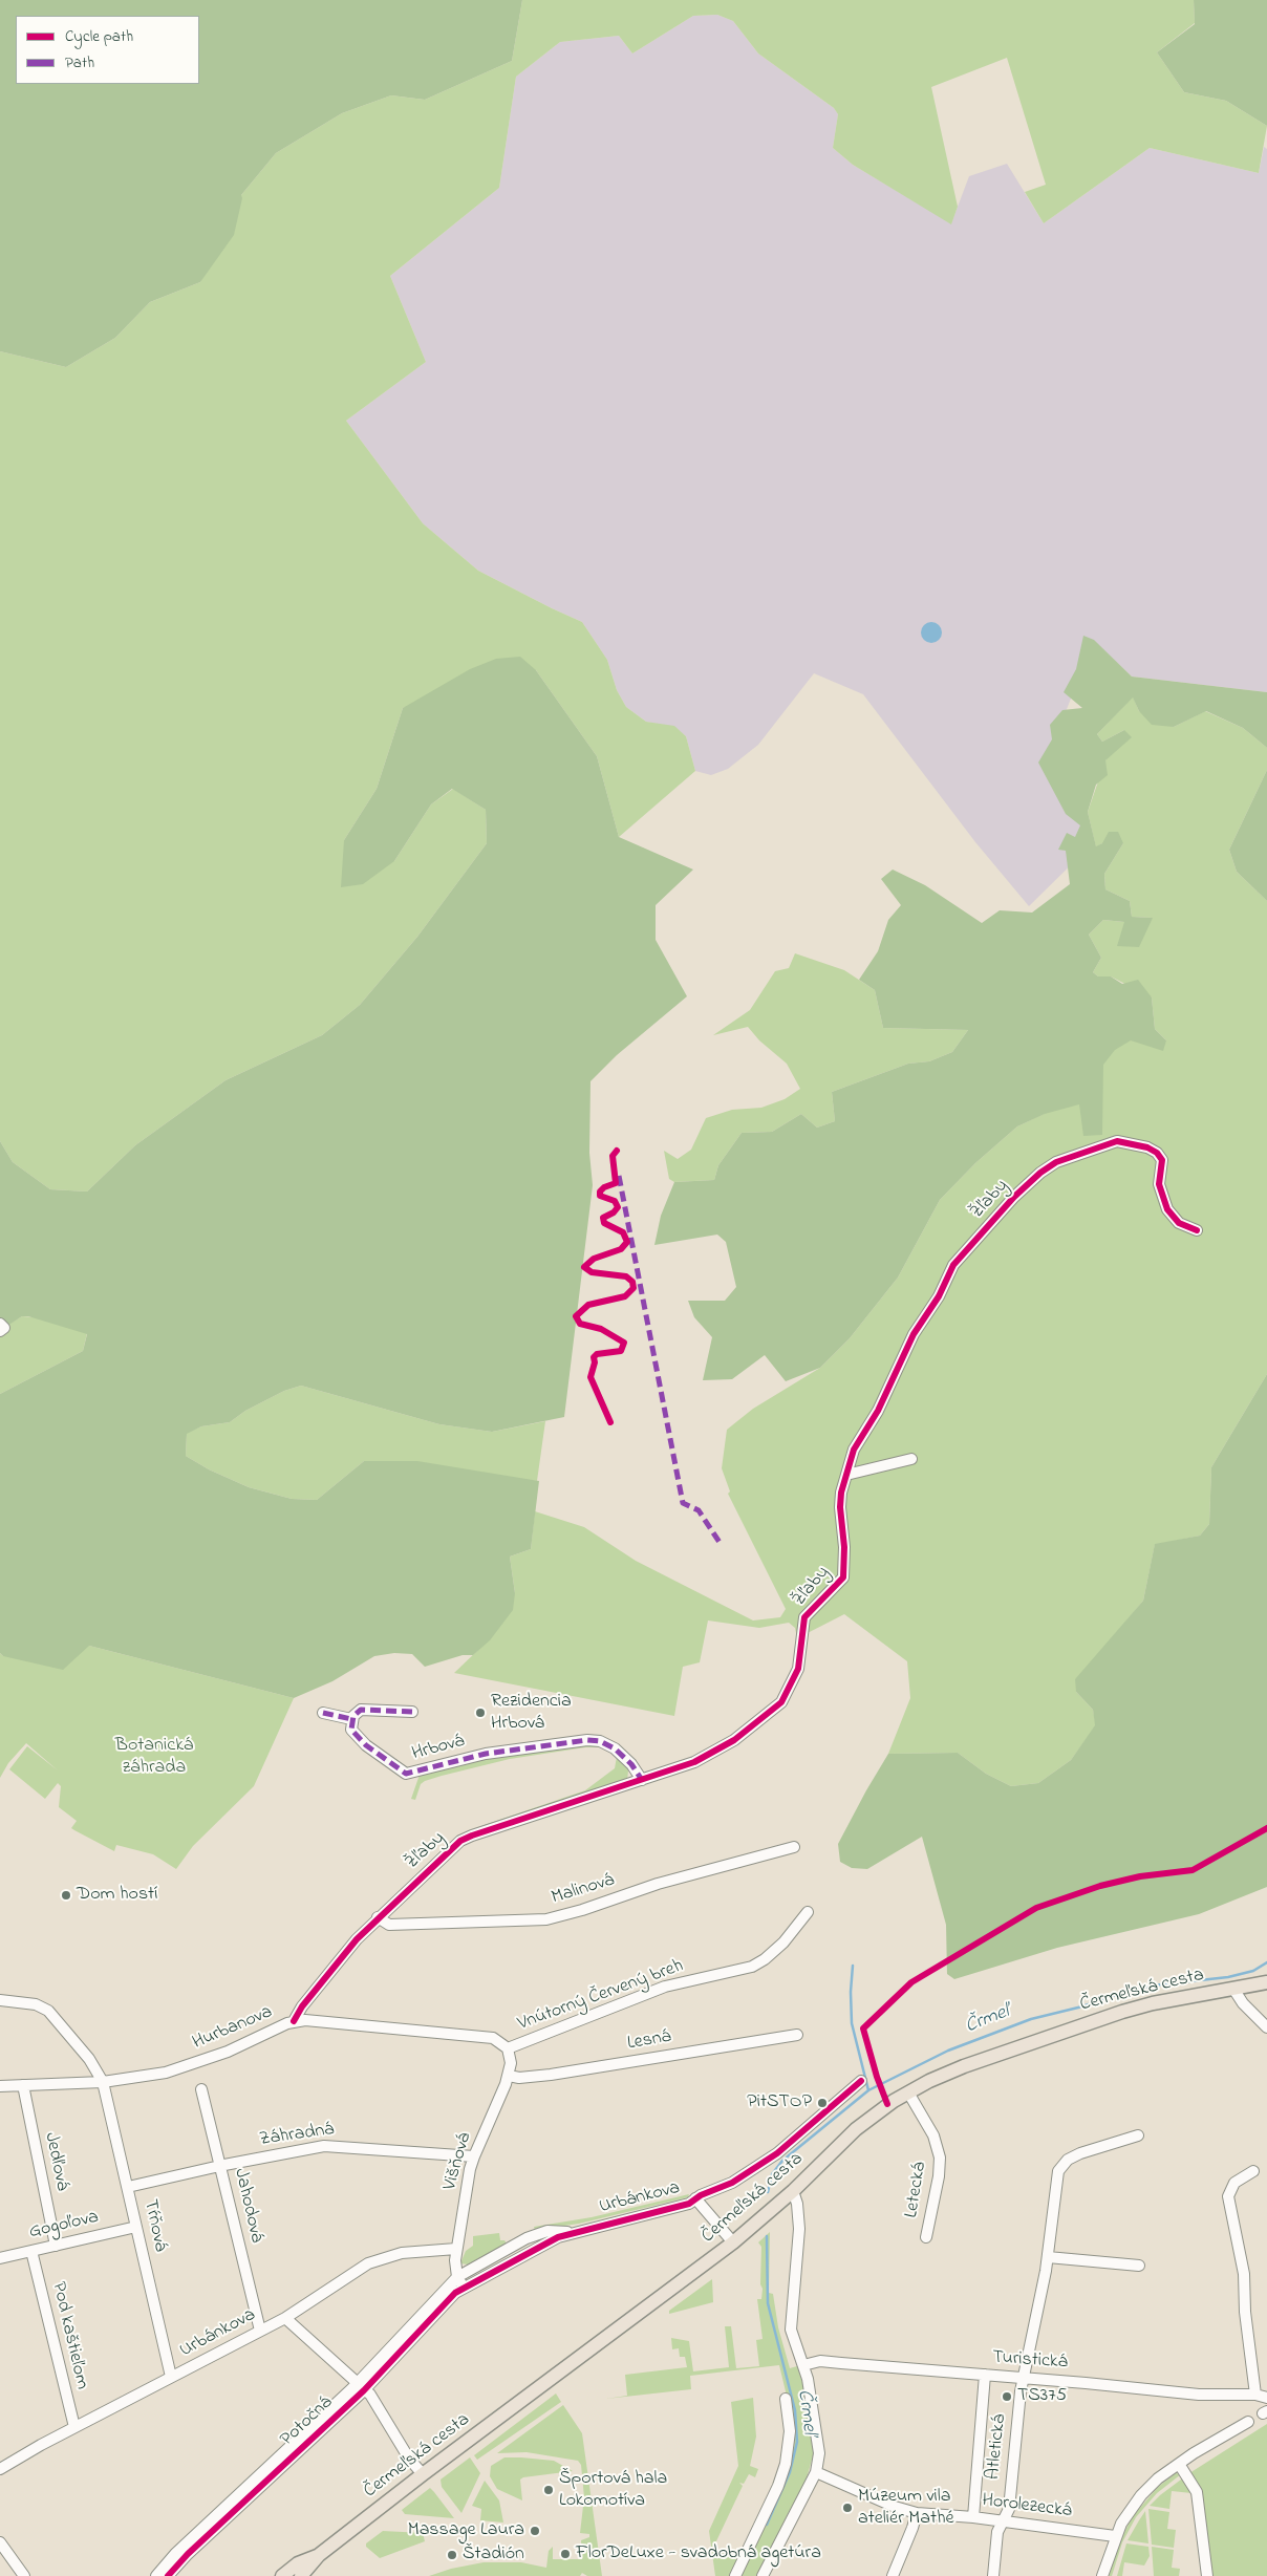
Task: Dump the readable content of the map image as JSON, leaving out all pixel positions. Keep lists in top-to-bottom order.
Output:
{
  "streets": {
    "main road": ["Čermeľská cesta"],
    "street": [
      "Žľaby",
      "Hrbová",
      "Malinová",
      "Vnútorný Červený breh",
      "Hurbanova",
      "Lesná",
      "Záhradná",
      "Jedľová",
      "Višňová",
      "Letecká",
      "Urbánkova",
      "Jahodová",
      "Gogoľova",
      "Tŕňová",
      "Pod kaštieľom",
      "Turistická",
      "Potočná",
      "Atletická",
      "Horolezecká"
    ]
  },
  "crossings": [
    ["Žľaby", "Hrbová"],
    ["Žľaby", "Malinová"],
    ["Žľaby", "Hurbanova"],
    ["Čermeľská cesta", "Letecká"],
    ["Vnútorný Červený breh", "Hurbanova"],
    ["Vnútorný Červený breh", "Višňová"],
    ["Hurbanova", "Jedľová"],
    ["Hurbanova", "Višňová"],
    ["Hurbanova", "Tŕňová"],
    ["Lesná", "Višňová"],
    ["Záhradná", "Višňová"],
    ["Záhradná", "Jahodová"],
    ["Záhradná", "Tŕňová"],
    ["Jedľová", "Gogoľova"],
    ["Višňová", "Urbánkova"],
    ["Višňová", "Potočná"],
    ["Urbánkova", "Jahodová"],
    ["Urbánkova", "Tŕňová"],
    ["Urbánkova", "Pod kaštieľom"],
    ["Urbánkova", "Potočná"],
    ["Gogoľova", "Tŕňová"],
    ["Gogoľova", "Pod kaštieľom"],
    ["Turistická", "Atletická"],
    ["Atletická", "Horolezecká"]
  ],
  "water": ["Črmeľ"],
  "parks": ["Botanická záhrada"],
  "places": [
    "Rezidencia Hrbová",
    "Dom hostí",
    "PitSTOP",
    "TS375",
    "Športová hala Lokomotíva",
    "Múzeum vila ateliér Mathé",
    "Massage Laura",
    "FlorDeLuxe - svadobná agetúra",
    "Štadión"
  ],
  "legend": ["Cycle path", "Path"]
}
